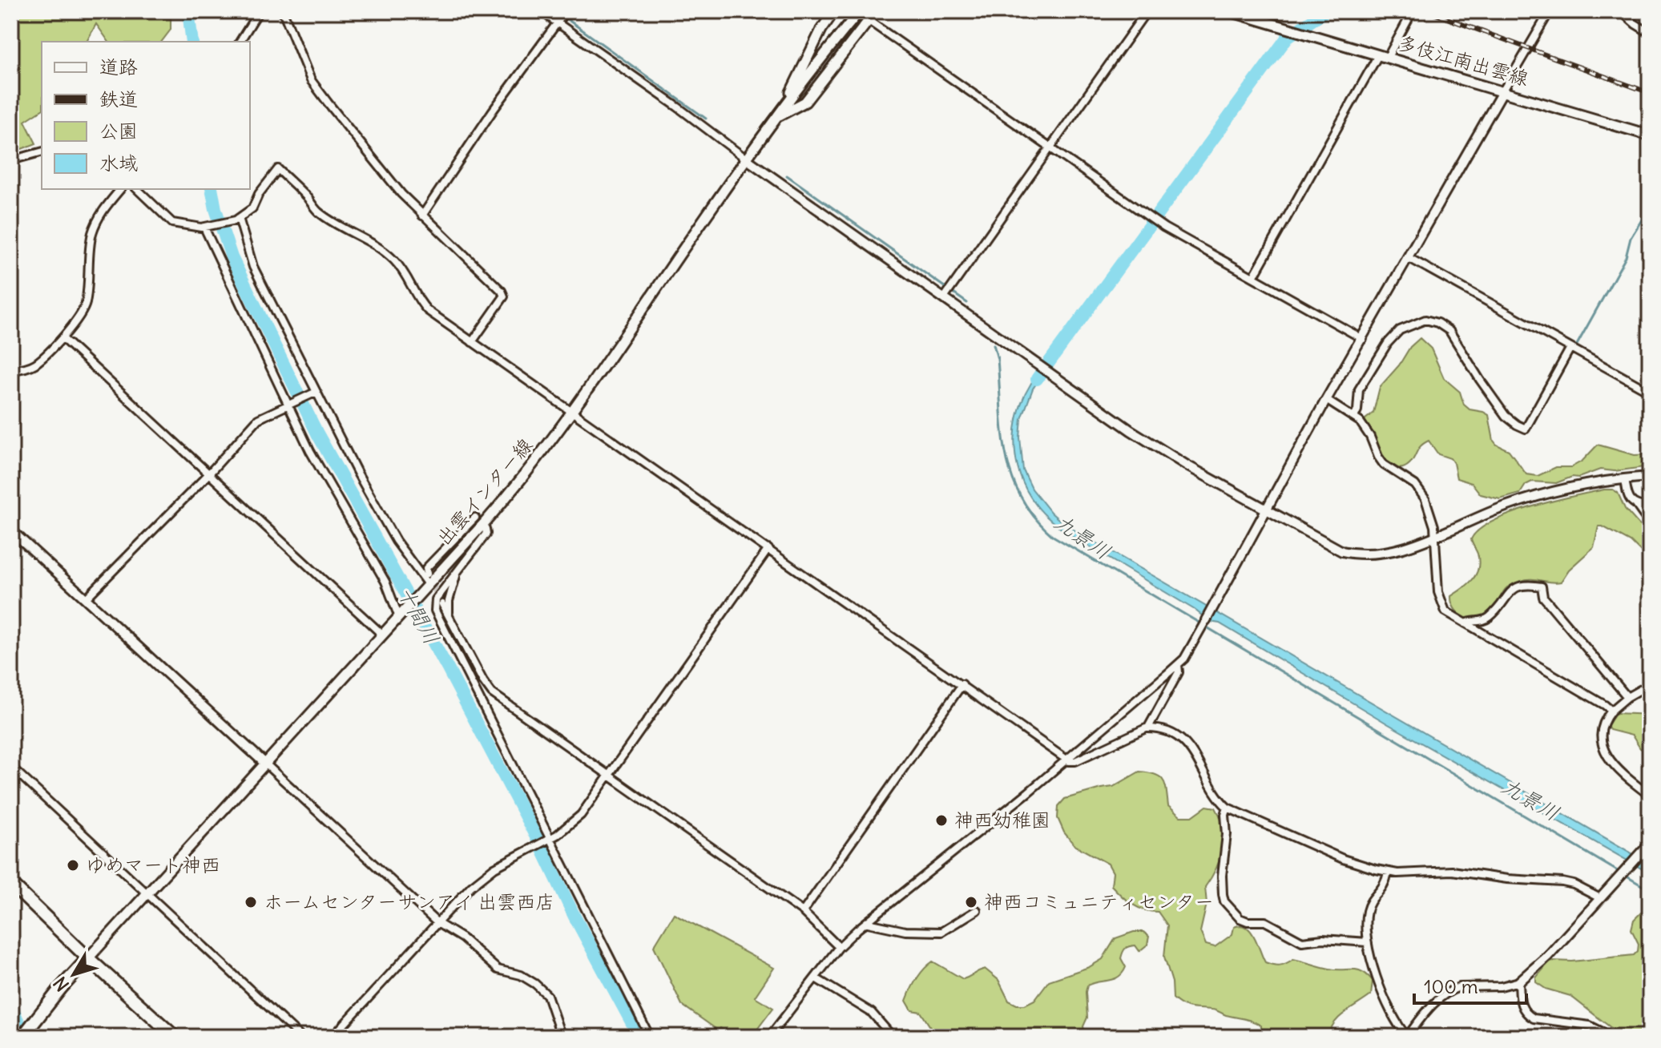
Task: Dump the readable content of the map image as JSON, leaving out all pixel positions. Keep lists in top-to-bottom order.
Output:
{
  "streets": {
    "main road": ["多伎江南出雲線", "出雲インター線"]
  },
  "water": ["九景川", "十間川"],
  "places": [
    "神西幼稚園",
    "ゆめマート神西",
    "ホームセンターサンアイ 出雲西店",
    "神西コミュニティセンター"
  ],
  "legend": [
    "道路",
    "鉄道",
    "公園",
    "水域"
  ],
  "scale_bar": "100 m",
  "north": "bottom left"
}
